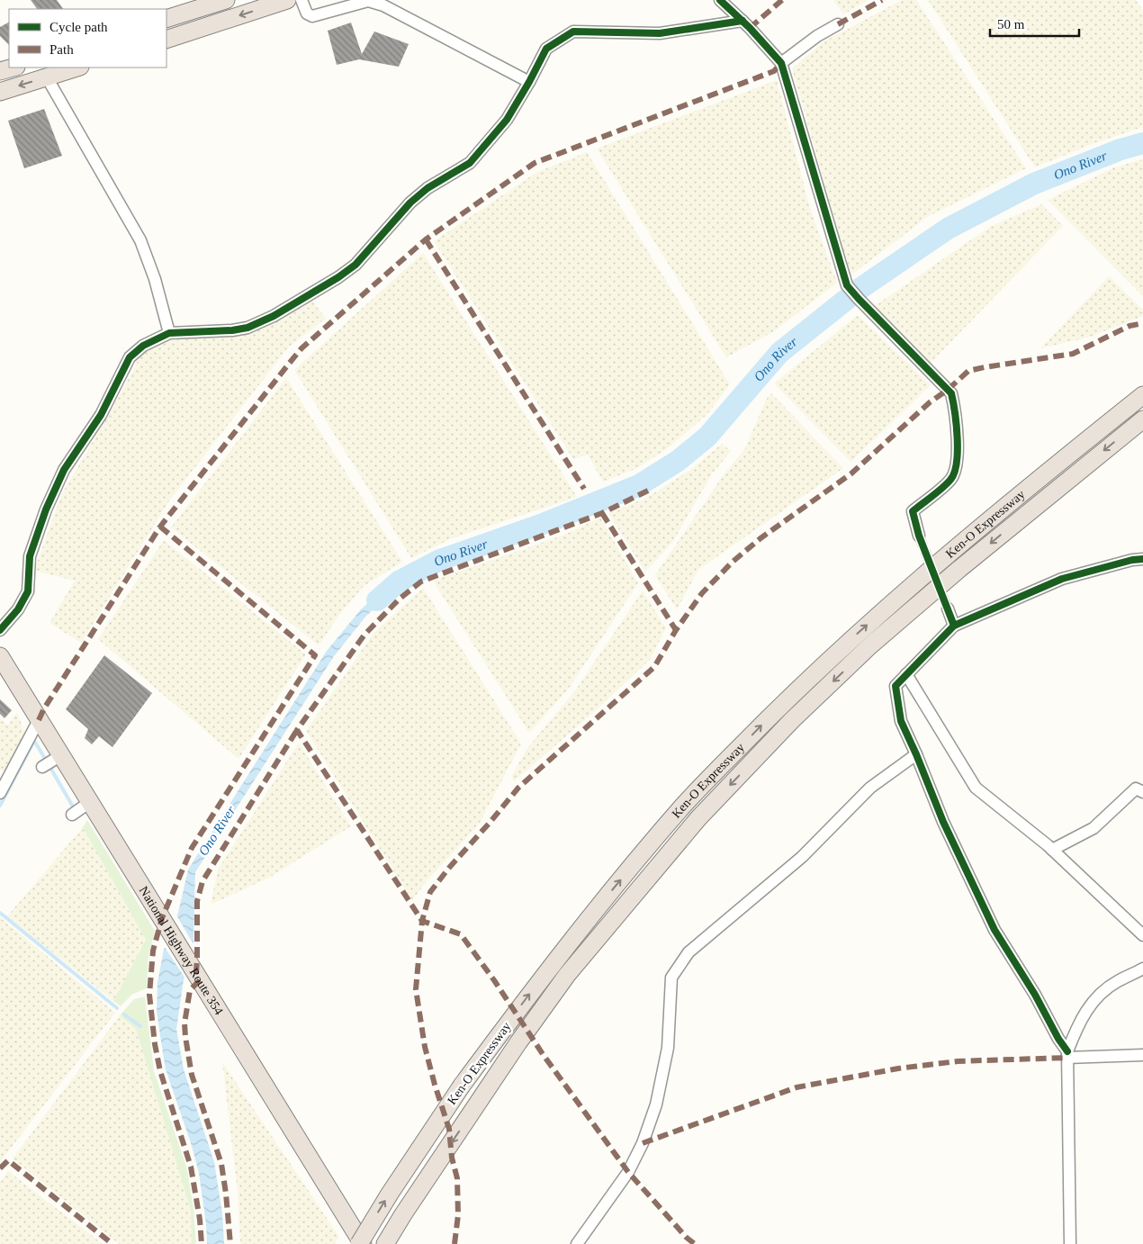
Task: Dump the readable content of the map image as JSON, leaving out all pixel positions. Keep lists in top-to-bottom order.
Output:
{
  "streets": {
    "highway": ["Ken-O Expressway", "National Highway Route 354"]
  },
  "water": ["Ono River"],
  "legend": ["Cycle path", "Path"],
  "scale_bar": "50 m"
}
